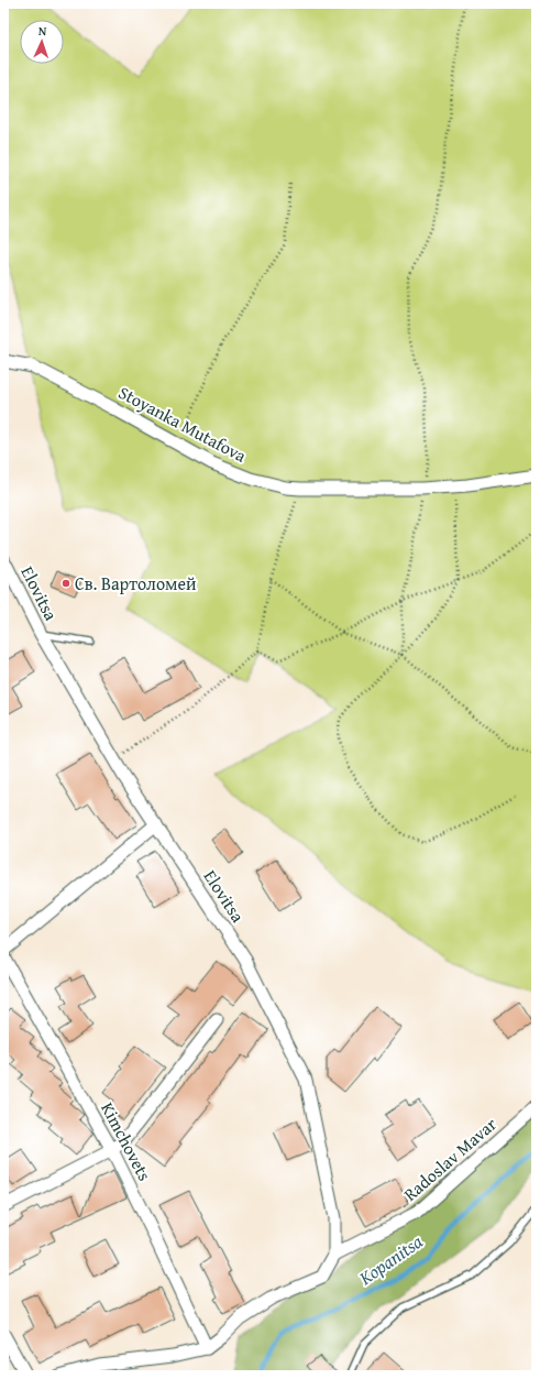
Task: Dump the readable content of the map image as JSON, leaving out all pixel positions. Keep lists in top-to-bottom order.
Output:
{
  "streets": {
    "street": [
      "Stoyanka Mutafova",
      "Elovitsa",
      "Kimchovets",
      "Radoslav Mavar"
    ]
  },
  "crossings": [
    ["Elovitsa", "Kimchovets"],
    ["Elovitsa", "Radoslav Mavar"]
  ],
  "water": ["Kopanitsa"],
  "places": ["Св. Вартоломей"],
  "north": "top"
}
